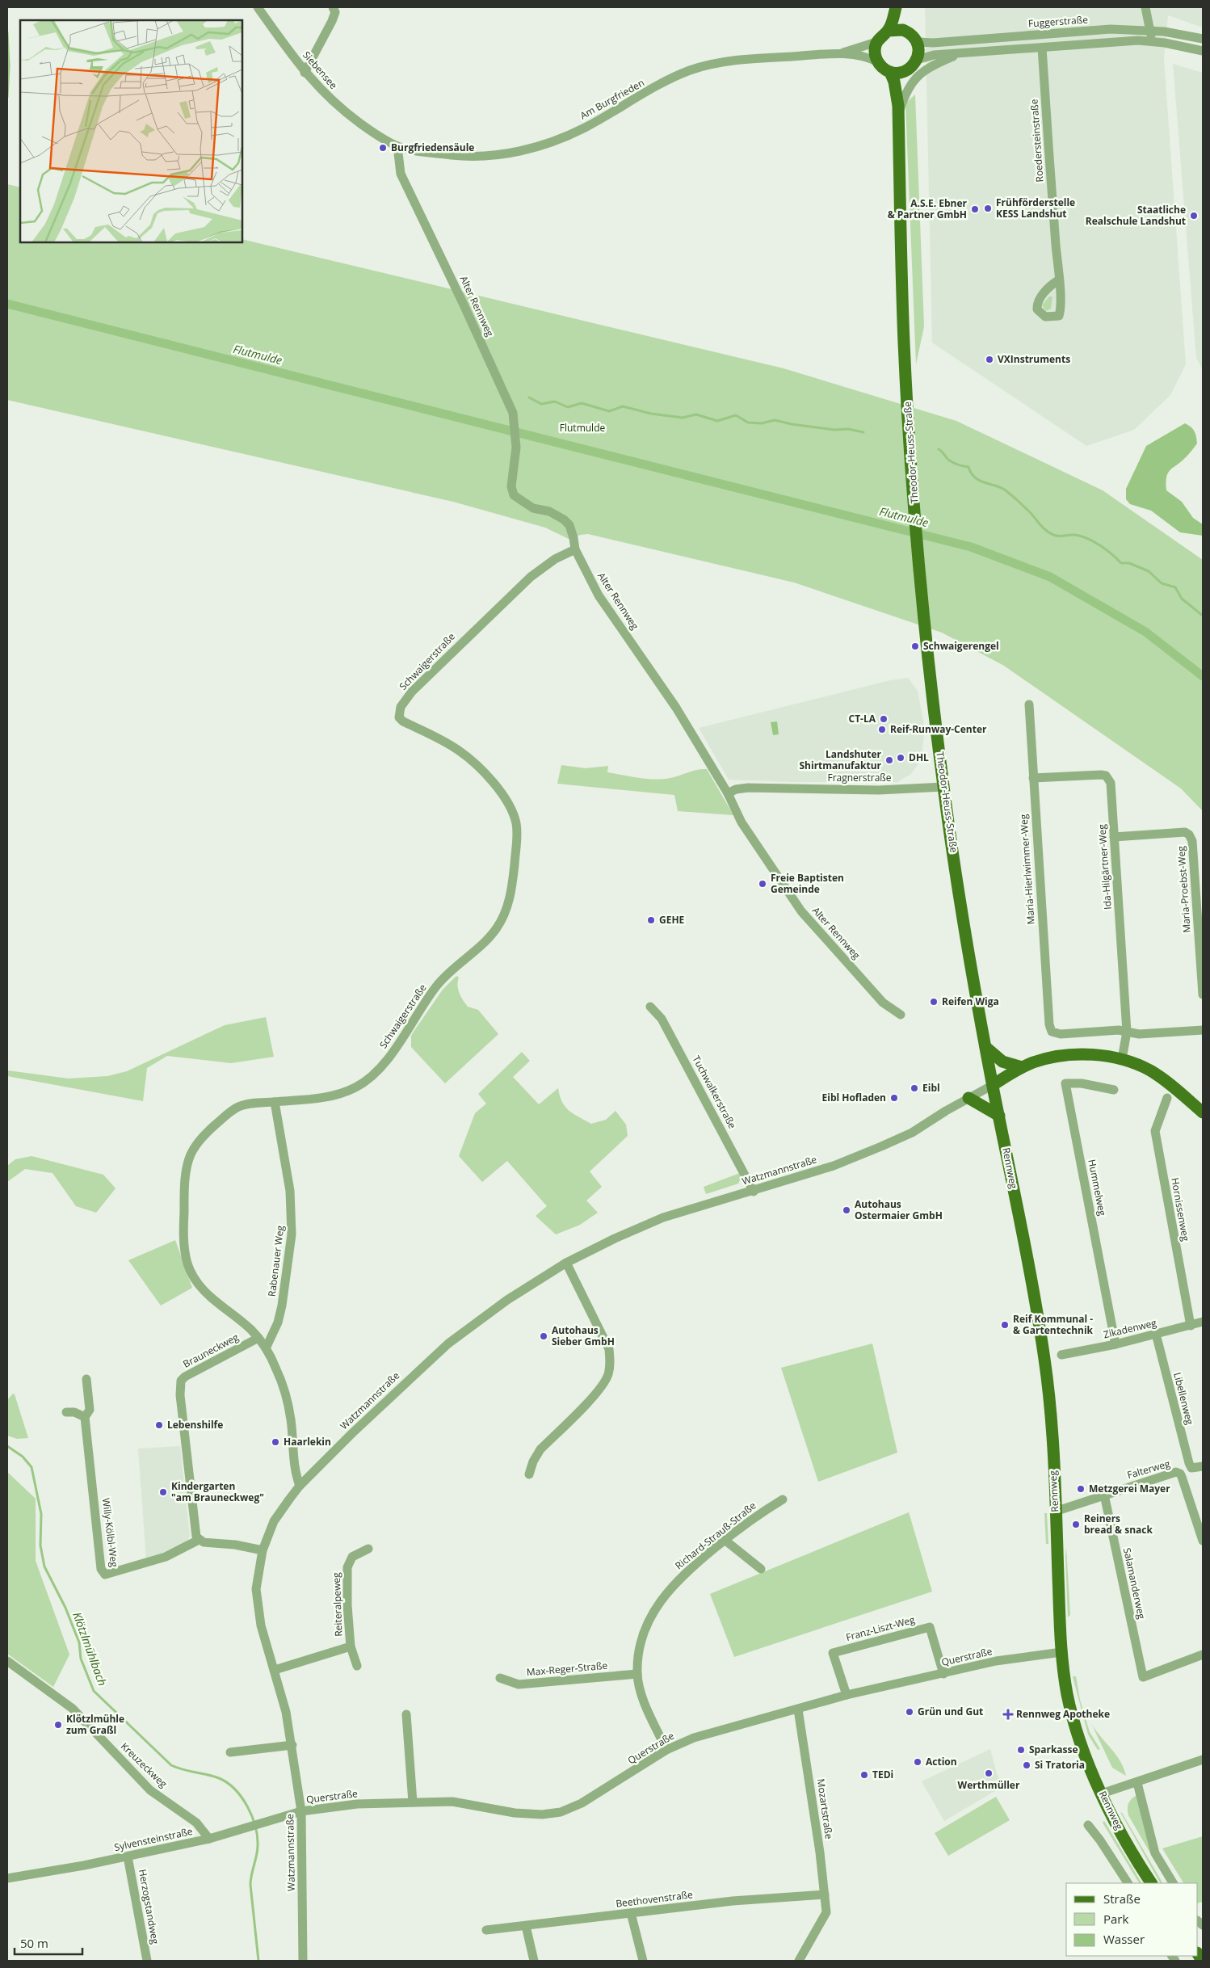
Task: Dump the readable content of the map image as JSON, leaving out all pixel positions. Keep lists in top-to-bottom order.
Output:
{
  "streets": {
    "main road": ["Theodor-Heuss-Straße", "Rennweg"],
    "street": [
      "Fuggerstraße",
      "Siebensee",
      "Am Burgfrieden",
      "Roedersteinstraße",
      "Alter Rennweg",
      "Schwaigerstraße",
      "Fragnerstraße",
      "Ida-Hilgärtner-Weg",
      "Maria-Hierlwimmer-Weg",
      "Maria-Proebst-Weg",
      "Tuchwalkerstraße",
      "Watzmannstraße",
      "Hummelweg",
      "Hornissenweg",
      "Rabenauer Weg",
      "Zikadenweg",
      "Brauneckweg",
      "Libellenweg",
      "Falterweg",
      "Willy-Kölbl-Weg",
      "Richard-Strauß-Straße",
      "Salamanderweg",
      "Reiteralpeweg",
      "Franz-Liszt-Weg",
      "Querstraße",
      "Max-Reger-Straße",
      "Kreuzeckweg",
      "Mozartstraße",
      "Sylvensteinstraße",
      "Beethovenstraße",
      "Herzogstandweg"
    ]
  },
  "crossings": [
    ["Fuggerstraße", "Am Burgfrieden"],
    ["Fuggerstraße", "Theodor-Heuss-Straße"],
    ["Siebensee", "Am Burgfrieden"],
    ["Siebensee", "Alter Rennweg"],
    ["Am Burgfrieden", "Alter Rennweg"],
    ["Am Burgfrieden", "Theodor-Heuss-Straße"],
    ["Alter Rennweg", "Schwaigerstraße"],
    ["Alter Rennweg", "Fragnerstraße"],
    ["Theodor-Heuss-Straße", "Fragnerstraße"],
    ["Theodor-Heuss-Straße", "Rennweg"],
    ["Theodor-Heuss-Straße", "Watzmannstraße"],
    ["Schwaigerstraße", "Watzmannstraße"],
    ["Schwaigerstraße", "Rabenauer Weg"],
    ["Schwaigerstraße", "Brauneckweg"],
    ["Ida-Hilgärtner-Weg", "Maria-Hierlwimmer-Weg"],
    ["Ida-Hilgärtner-Weg", "Maria-Proebst-Weg"],
    ["Tuchwalkerstraße", "Watzmannstraße"],
    ["Rennweg", "Watzmannstraße"],
    ["Rennweg", "Falterweg"],
    ["Rennweg", "Querstraße"],
    ["Watzmannstraße", "Reiteralpeweg"],
    ["Watzmannstraße", "Querstraße"],
    ["Watzmannstraße", "Sylvensteinstraße"],
    ["Hummelweg", "Zikadenweg"],
    ["Hornissenweg", "Zikadenweg"],
    ["Zikadenweg", "Libellenweg"],
    ["Brauneckweg", "Willy-Kölbl-Weg"],
    ["Falterweg", "Salamanderweg"],
    ["Richard-Strauß-Straße", "Querstraße"],
    ["Richard-Strauß-Straße", "Max-Reger-Straße"],
    ["Franz-Liszt-Weg", "Querstraße"],
    ["Querstraße", "Mozartstraße"],
    ["Querstraße", "Sylvensteinstraße"],
    ["Kreuzeckweg", "Sylvensteinstraße"],
    ["Mozartstraße", "Beethovenstraße"],
    ["Sylvensteinstraße", "Herzogstandweg"]
  ],
  "water": ["Flutmulde", "Klötzlmühlbach"],
  "parks": ["Flutmulde"],
  "places": {
    "other": [
      "Burgfriedensäule",
      "Frühförderstelle KESS Landshut",
      "A.S.E. Ebner & Partner GmbH",
      "Staatliche Realschule Landshut",
      "VXInstruments",
      "Schwaigerengel",
      "CT-LA",
      "Reif-Runway-Center",
      "DHL",
      "Landshuter Shirtmanufaktur",
      "Freie Baptisten Gemeinde",
      "GEHE",
      "Reifen Wiga",
      "Eibl",
      "Eibl Hofladen",
      "Autohaus Ostermaier GmbH",
      "Reif Kommunal - & Gartentechnik",
      "Autohaus Sieber GmbH",
      "Lebenshilfe",
      "Haarlekin",
      "Metzgerei Mayer",
      "Kindergarten \"am Brauneckweg\"",
      "Reiners bread & snack",
      "Grün und Gut",
      "Klötzlmühle zum Graßl",
      "Sparkasse",
      "Action",
      "Si Tratoria",
      "Werthmüller",
      "TEDi"
    ],
    "health": ["Rennweg Apotheke"]
  },
  "legend": ["Straße", "Park", "Wasser"],
  "scale_bar": "50 m"
}
